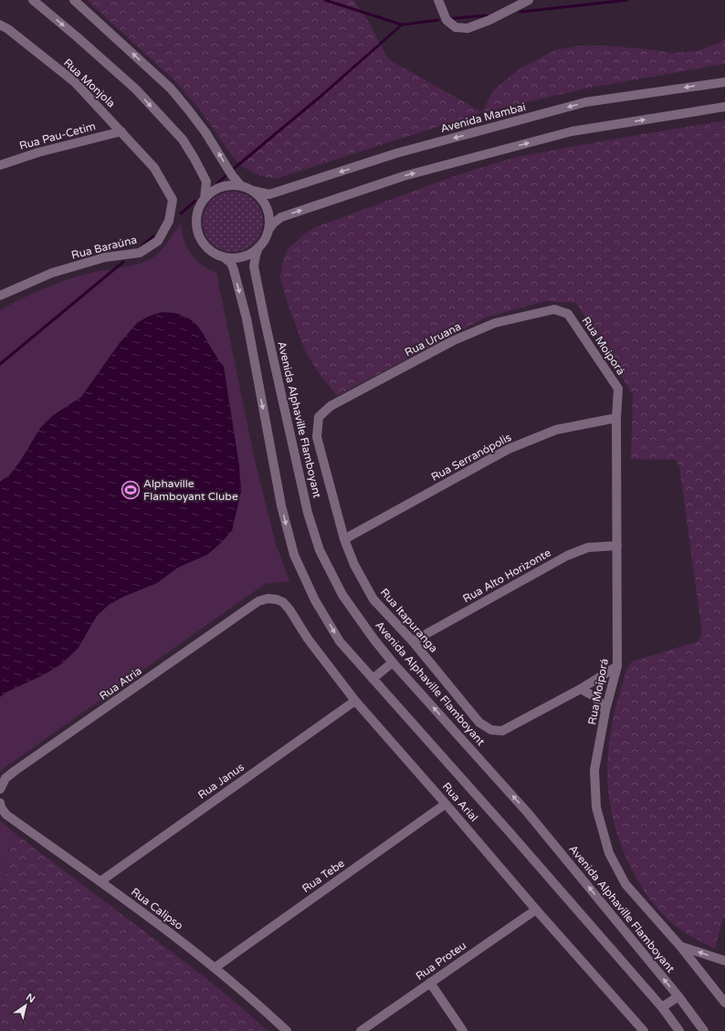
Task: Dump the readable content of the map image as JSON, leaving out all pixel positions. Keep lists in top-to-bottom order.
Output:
{
  "streets": {
    "street": [
      "Rua Monjola",
      "Avenida Mambai",
      "Rua Pau-Cetim",
      "Rua Baraúna",
      "Rua Uruana",
      "Rua Moiporá",
      "Avenida Alphaville Flamboyant",
      "Rua Serranópolis",
      "Rua Alto Horizonte",
      "Rua Itapuranga",
      "Rua Atria",
      "Rua Janus",
      "Rua Arial",
      "Rua Tebe",
      "Rua Calipso",
      "Rua Proteu"
    ]
  },
  "crossings": [
    ["Rua Monjola", "Rua Pau-Cetim"],
    ["Rua Monjola", "Rua Baraúna"],
    ["Avenida Mambai", "Avenida Alphaville Flamboyant"],
    ["Rua Uruana", "Rua Moiporá"],
    ["Rua Uruana", "Rua Itapuranga"],
    ["Rua Moiporá", "Rua Serranópolis"],
    ["Rua Moiporá", "Rua Alto Horizonte"],
    ["Rua Serranópolis", "Rua Itapuranga"],
    ["Rua Alto Horizonte", "Rua Itapuranga"],
    ["Rua Atria", "Rua Arial"],
    ["Rua Janus", "Rua Arial"],
    ["Rua Janus", "Rua Calipso"],
    ["Rua Arial", "Rua Tebe"],
    ["Rua Arial", "Rua Proteu"],
    ["Rua Tebe", "Rua Calipso"]
  ],
  "places": {
    "sports": ["Alphaville Flamboyant Clube"]
  },
  "north": "top right"
}
